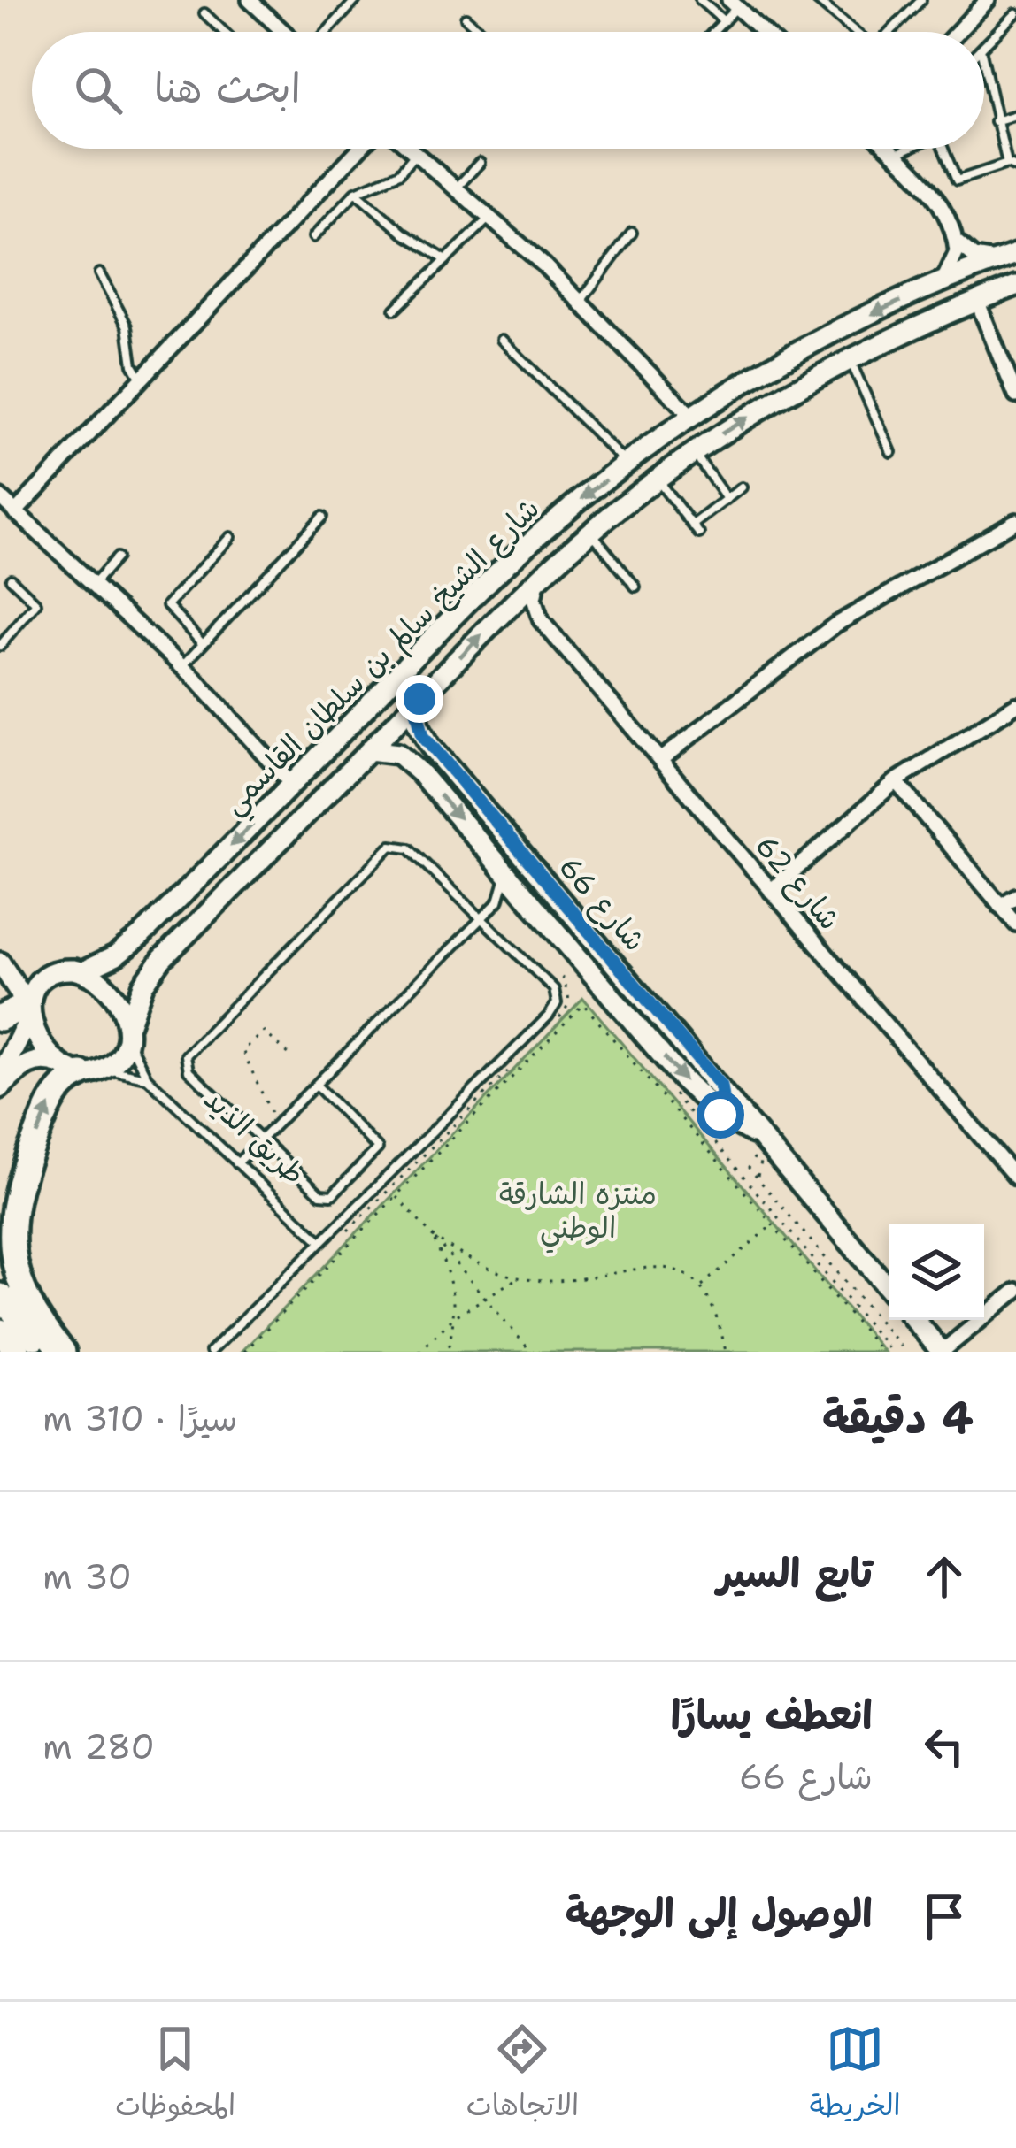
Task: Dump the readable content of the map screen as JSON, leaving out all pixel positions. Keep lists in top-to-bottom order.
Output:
{
  "streets": {
    "street": ["شارع الشيخ سالم بن سلطان القاسمي", "شارع 62", "شارع 66"],
    "lane": ["طريق الذيد"]
  },
  "crossings": [
    ["شارع الشيخ سالم بن سلطان القاسمي", "شارع 66"],
    ["شارع الشيخ سالم بن سلطان القاسمي", "طريق الذيد"]
  ],
  "parks": ["منتزه الشارقة الوطني"],
  "page": {
    "search": "ابحث هنا",
    "heading": ["4 دقيقة", "سيرًا · 310 m"],
    "list": [
      ["تابع السير", "30 m"],
      ["انعطف يسارًا", "شارع 66", "280 m"],
      "الوصول إلى الوجهة"
    ],
    "nav": ["الخريطة", "الاتجاهات", "المحفوظات"]
  }
}
